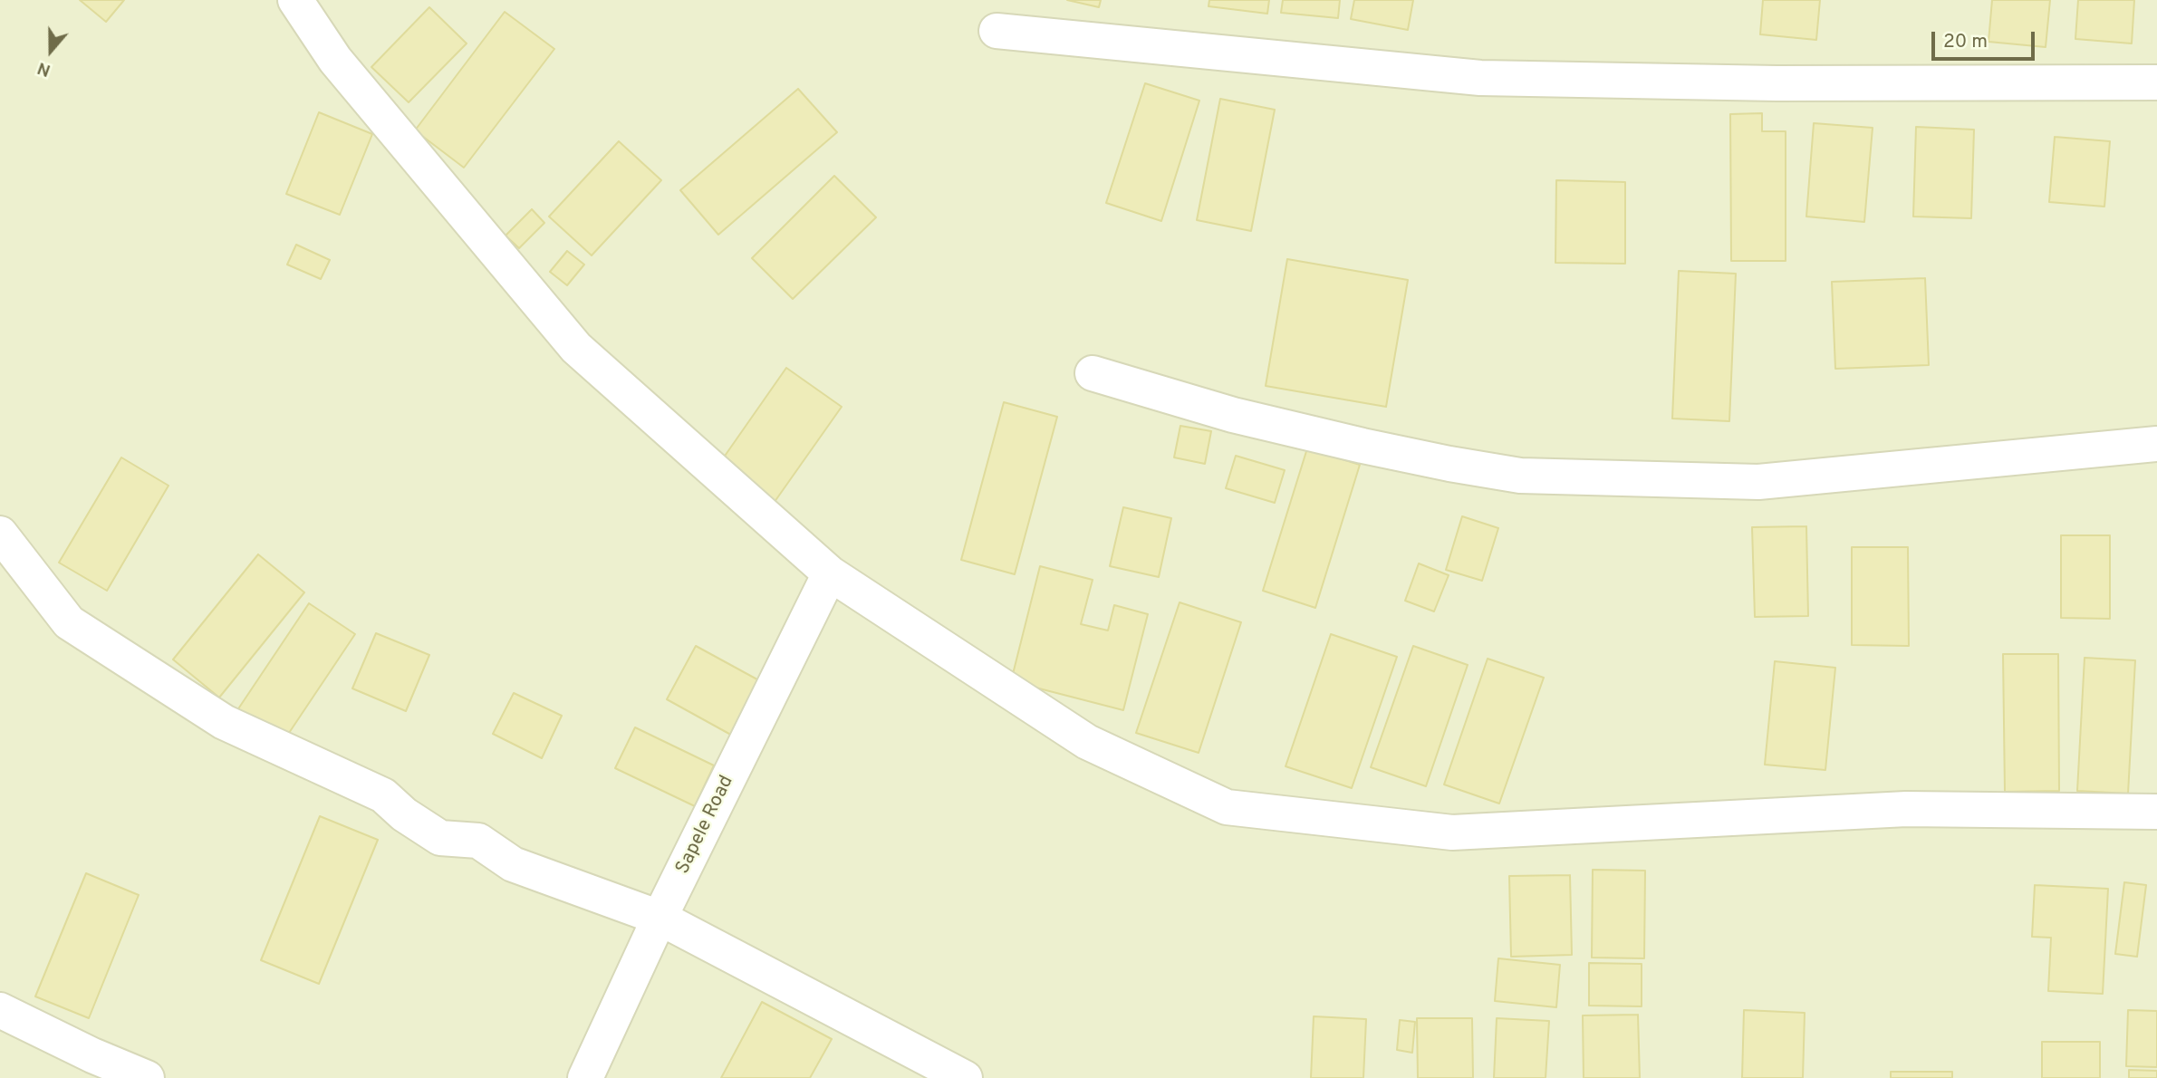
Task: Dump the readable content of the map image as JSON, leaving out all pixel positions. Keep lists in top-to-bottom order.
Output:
{
  "streets": {
    "street": ["Sapele Road"]
  },
  "scale_bar": "20 m",
  "north": "bottom"
}
